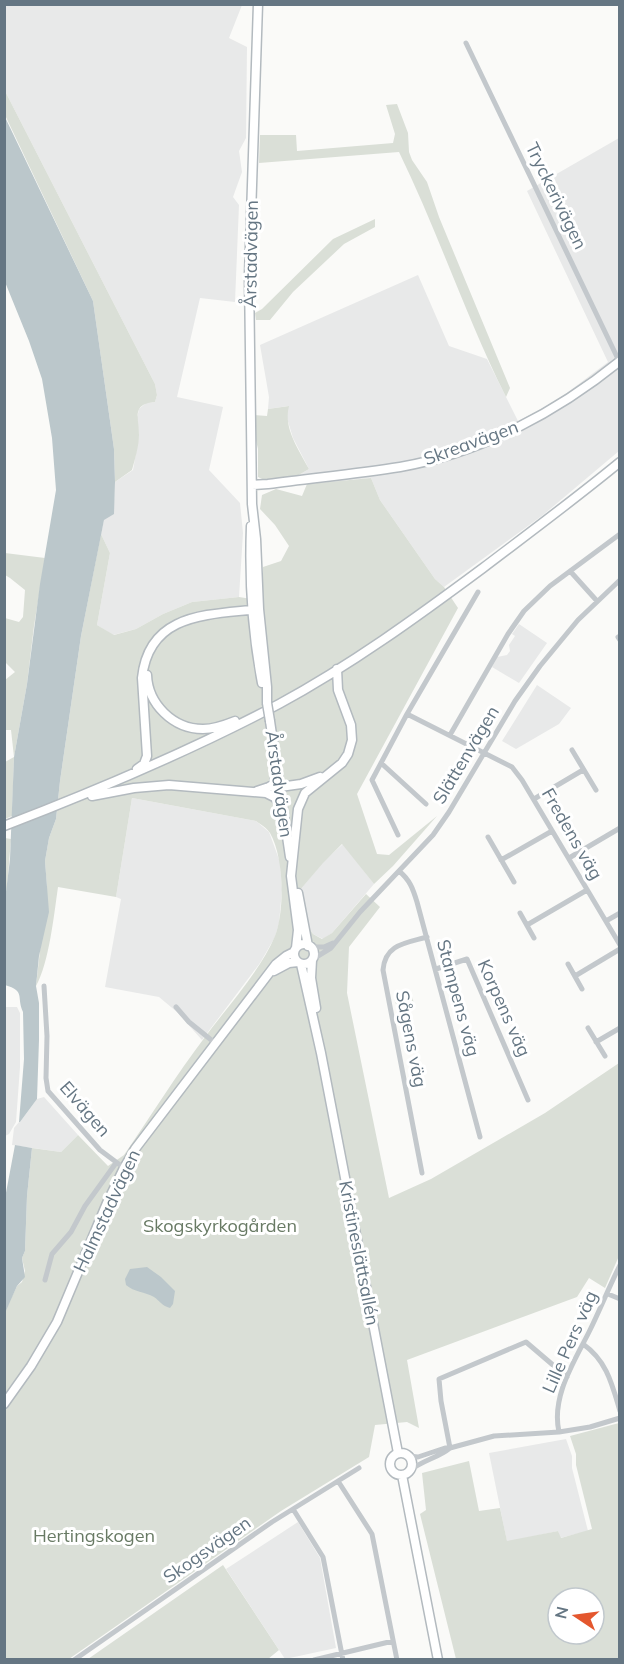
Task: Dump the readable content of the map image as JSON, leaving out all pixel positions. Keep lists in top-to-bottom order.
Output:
{
  "streets": {
    "main road": [
      "Årstadvägen",
      "Skreavägen",
      "Halmstadvägen",
      "Kristineslättsallén"
    ],
    "street": [
      "Tryckerivägen",
      "Slättenvägen",
      "Fredens väg",
      "Stampens väg",
      "Korpens väg",
      "Sågens väg",
      "Elvägen",
      "Lille Pers väg",
      "Skogsvägen"
    ]
  },
  "crossings": [
    ["Tryckerivägen", "Skreavägen"],
    ["Årstadvägen", "Skreavägen"],
    ["Årstadvägen", "Slättenvägen"],
    ["Årstadvägen", "Halmstadvägen"],
    ["Årstadvägen", "Kristineslättsallén"],
    ["Slättenvägen", "Fredens väg"],
    ["Slättenvägen", "Stampens väg"],
    ["Slättenvägen", "Halmstadvägen"],
    ["Slättenvägen", "Kristineslättsallén"],
    ["Stampens väg", "Korpens väg"],
    ["Stampens väg", "Sågens väg"],
    ["Elvägen", "Halmstadvägen"],
    ["Halmstadvägen", "Kristineslättsallén"]
  ],
  "parks": ["Skogskyrkogården", "Hertingskogen"],
  "north": "left"
}
